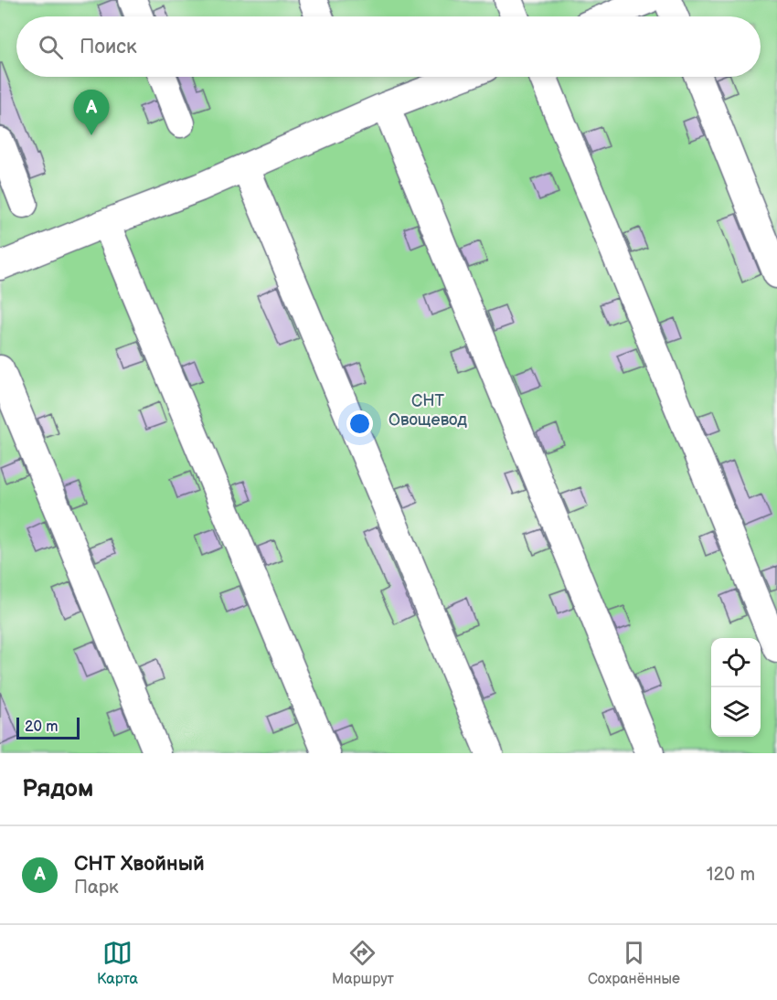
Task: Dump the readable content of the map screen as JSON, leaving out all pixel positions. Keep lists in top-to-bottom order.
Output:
{
  "parks": ["СНТ Овощевод"],
  "scale_bar": "20 m",
  "page": {
    "search": "Поиск",
    "pins": "A",
    "scale": "20 m",
    "heading": "Рядом",
    "list": [
      {
        "mark": "A",
        "name": "СНТ Хвойный",
        "note": "Парк",
        "value": "120 m"
      }
    ],
    "nav": ["Карта", "Маршрут", "Сохранённые"]
  }
}
